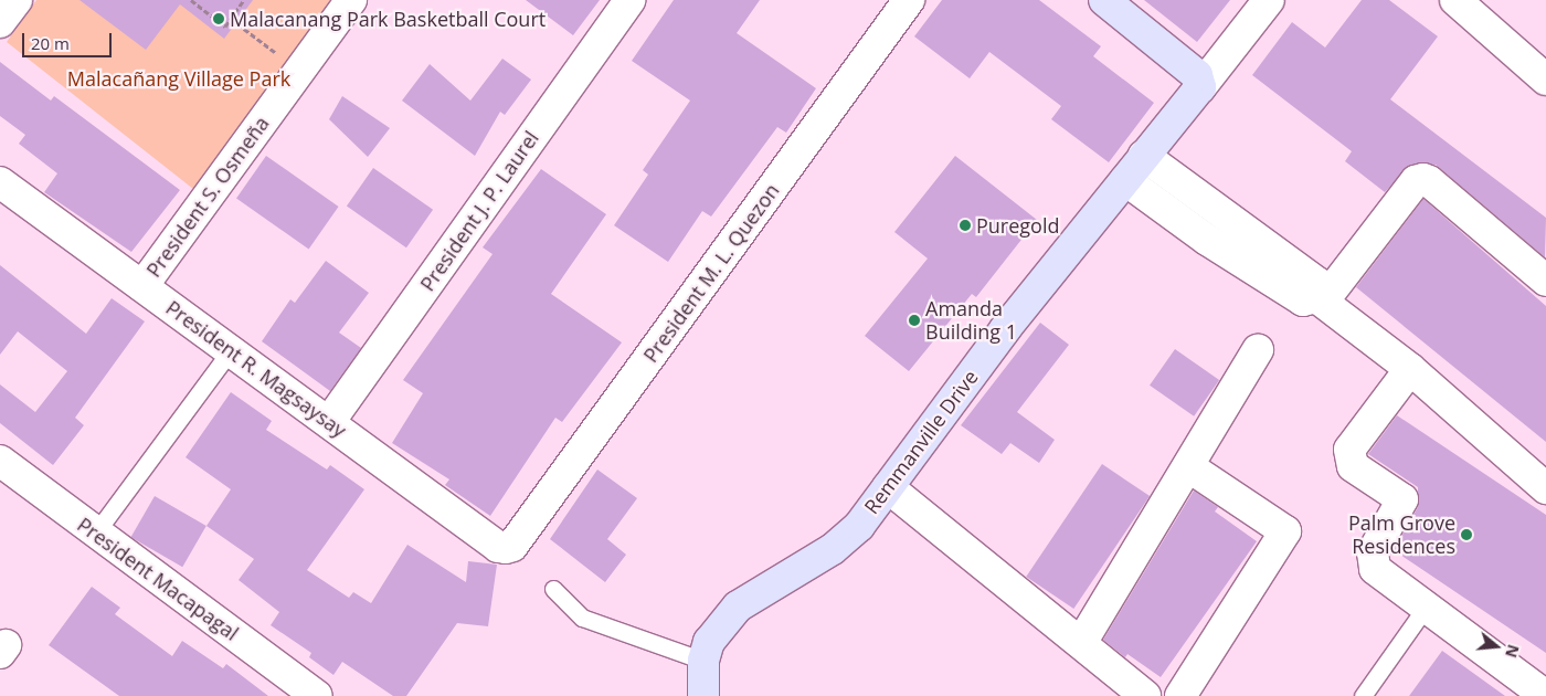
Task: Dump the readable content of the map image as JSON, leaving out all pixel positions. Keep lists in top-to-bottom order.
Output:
{
  "streets": {
    "main road": ["Remmanville Drive"],
    "street": [
      "President S. Osmeña",
      "President J. P. Laurel",
      "President M. L. Quezon",
      "President R. Magsaysay",
      "President Macapagal"
    ]
  },
  "crossings": [
    ["President S. Osmeña", "President R. Magsaysay"],
    ["President J. P. Laurel", "President R. Magsaysay"],
    ["President M. L. Quezon", "President R. Magsaysay"]
  ],
  "parks": ["Malacañang Village Park"],
  "places": [
    "Malacanang Park Basketball Court",
    "Puregold",
    "Amanda Building 1",
    "Palm Grove Residences"
  ],
  "scale_bar": "20 m",
  "north": "right"
}
